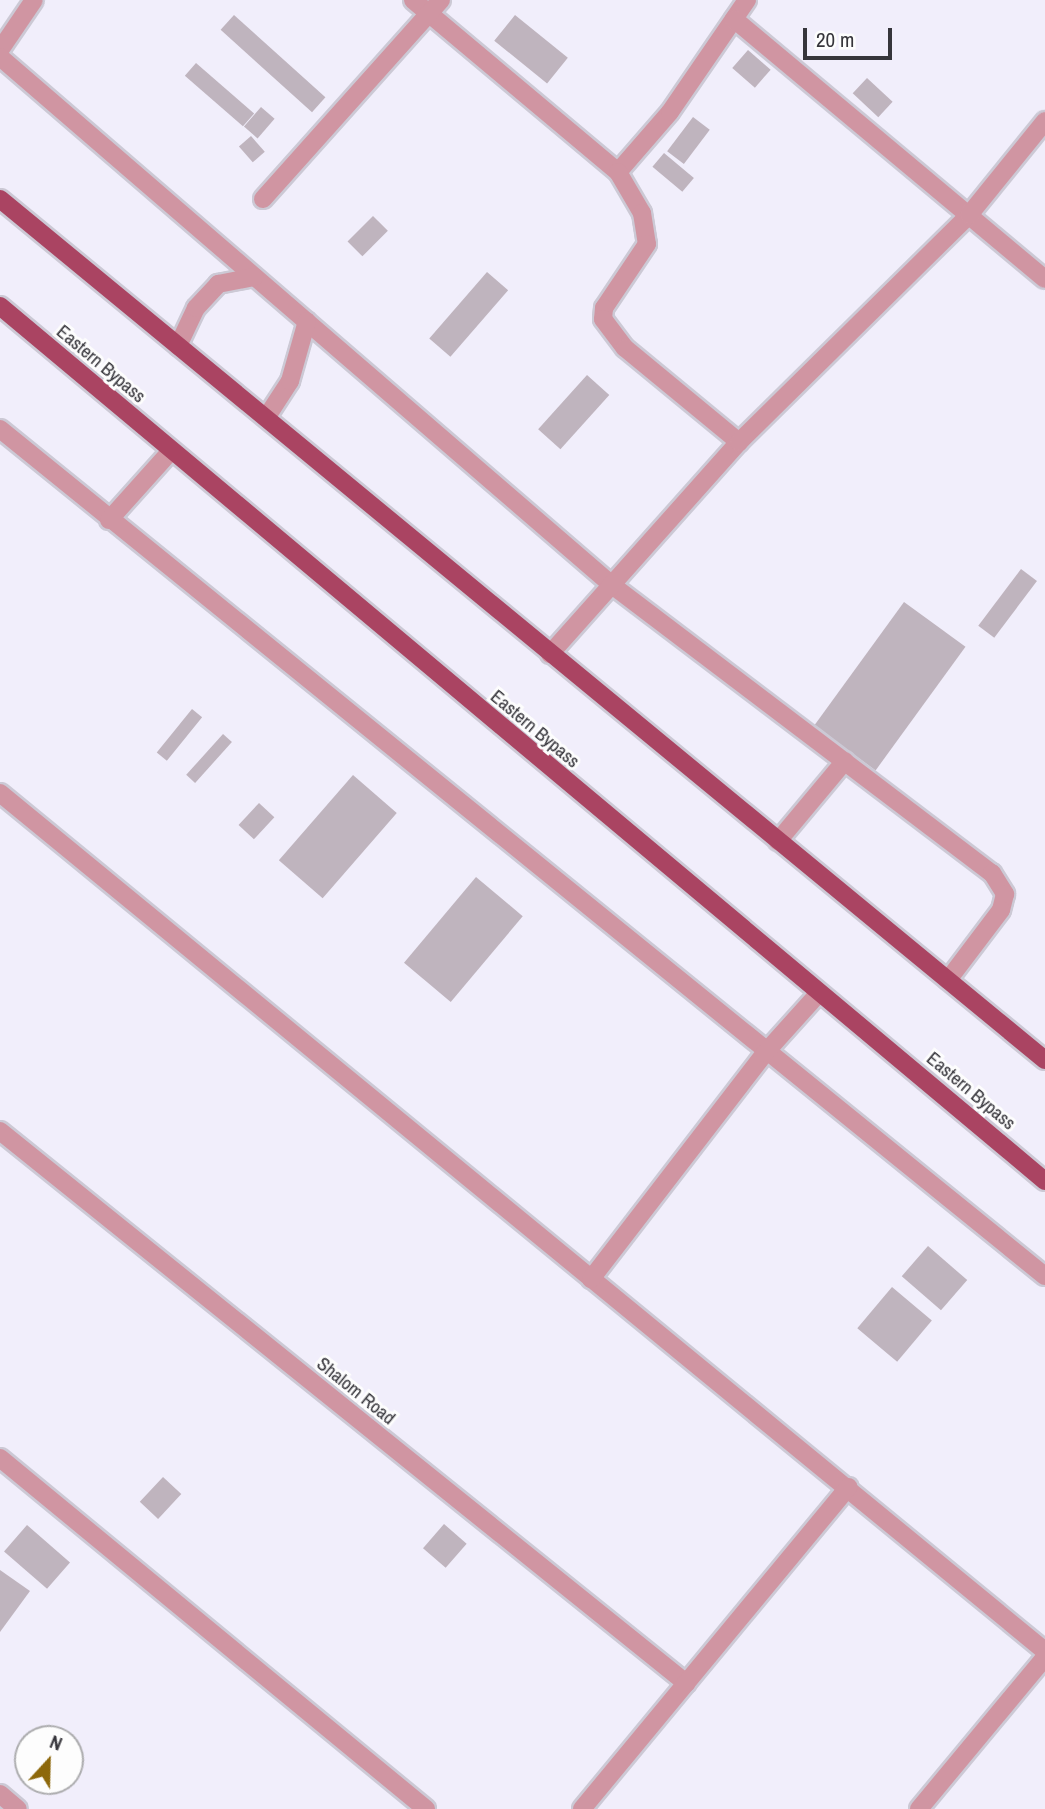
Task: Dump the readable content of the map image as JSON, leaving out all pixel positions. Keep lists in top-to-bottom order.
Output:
{
  "streets": {
    "main road": ["Eastern Bypass"],
    "street": ["Shalom Road"]
  },
  "scale_bar": "20 m",
  "north": "top"
}
